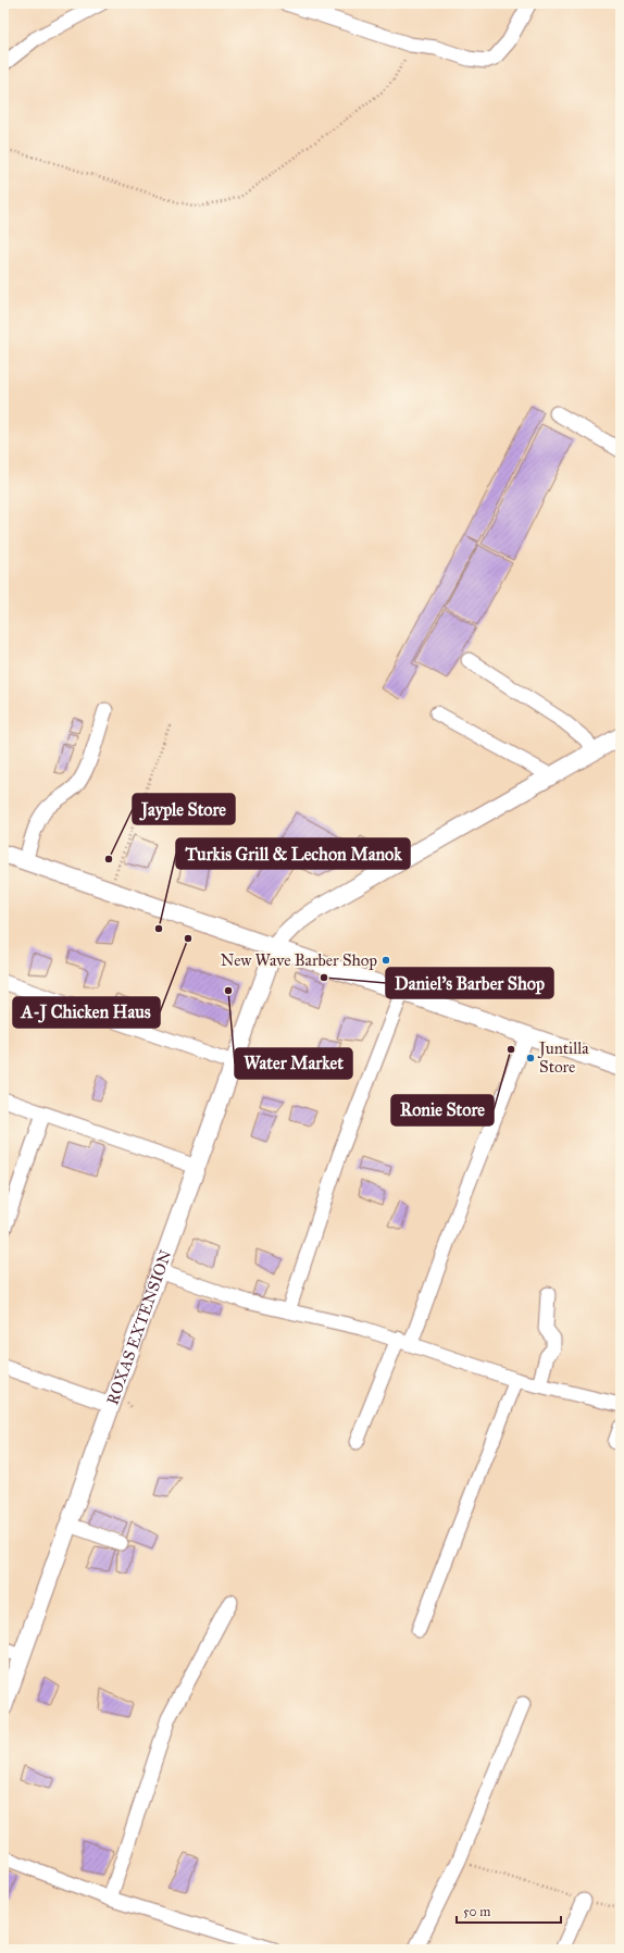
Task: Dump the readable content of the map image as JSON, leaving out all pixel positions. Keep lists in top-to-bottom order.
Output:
{
  "streets": {
    "main road": ["ROXAS EXTENSION"]
  },
  "places": [
    "Jayple Store",
    "Turkis Grill & Lechon Manok",
    "A-J Chicken Haus",
    "New Wave Barber Shop",
    "Daniel's Barber Shop",
    "Water Market",
    "Ronie Store",
    "Juntilla Store"
  ],
  "scale_bar": "50 m"
}
